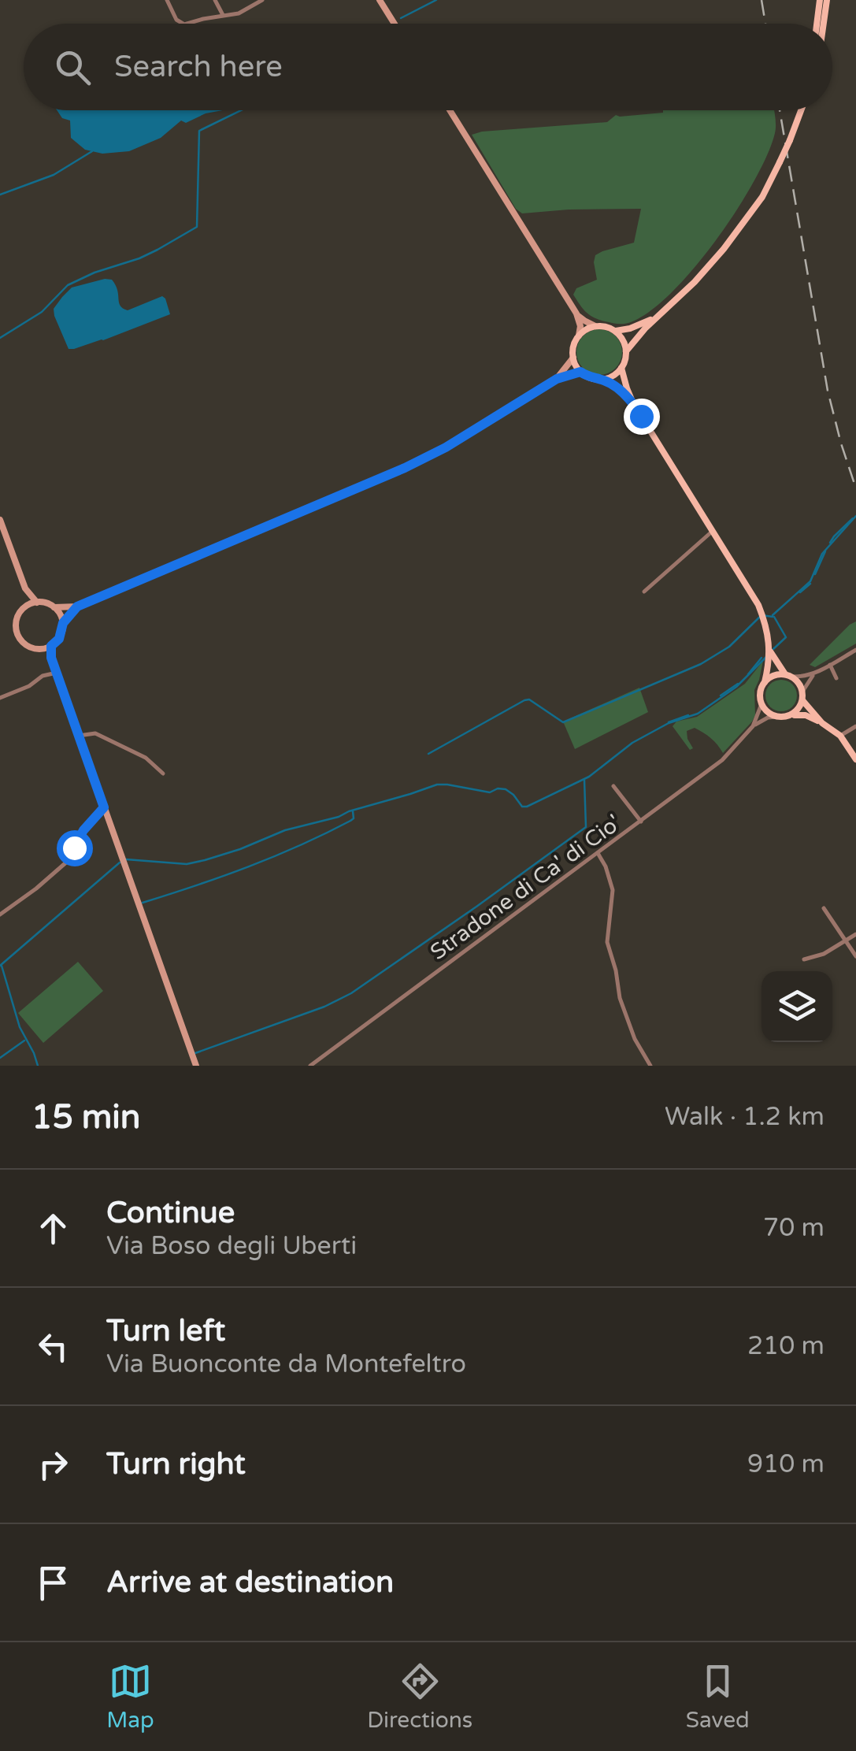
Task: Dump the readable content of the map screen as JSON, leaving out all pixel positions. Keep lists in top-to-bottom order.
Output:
{
  "streets": {
    "street": ["Stradone di Ca' di Cio'"]
  },
  "page": {
    "search": "Search here",
    "heading": ["15 min", "Walk · 1.2 km"],
    "list": [
      ["Continue", "Via Boso degli Uberti", "70 m"],
      ["Turn left", "Via Buonconte da Montefeltro", "210 m"],
      ["Turn right", "910 m"],
      "Arrive at destination"
    ],
    "nav": ["Map", "Directions", "Saved"]
  }
}
